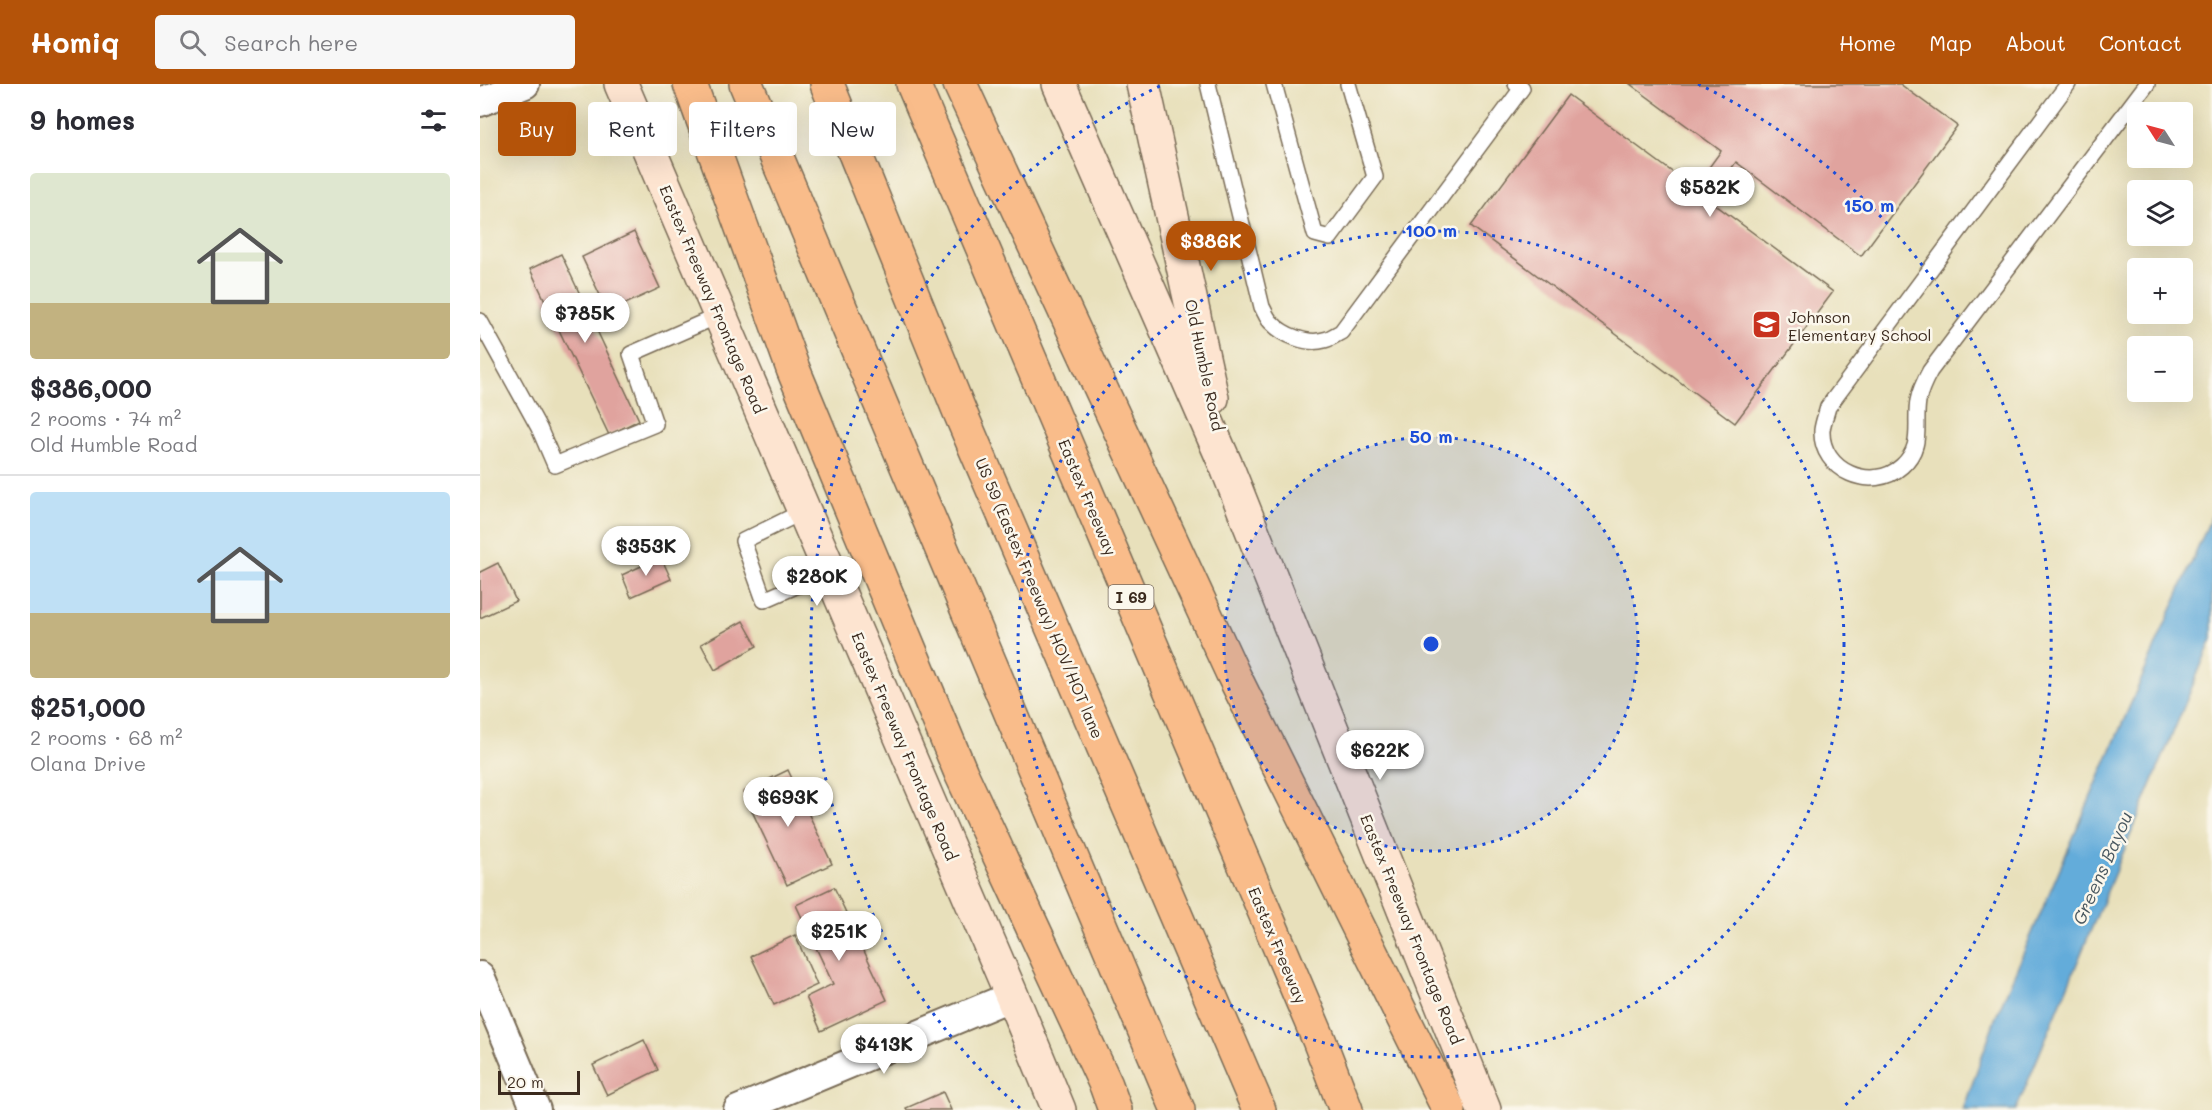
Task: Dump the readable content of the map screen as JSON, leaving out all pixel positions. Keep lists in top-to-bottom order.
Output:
{
  "streets": {
    "highway": ["Eastex Freeway", "I 69", "US 59 (Eastex Freeway) HOV/HOT lane"],
    "main road": ["Eastex Freeway Frontage Road", "Old Humble Road"]
  },
  "crossings": [
    ["Eastex Freeway Frontage Road", "Old Humble Road"]
  ],
  "water": ["Greens Bayou"],
  "places": {
    "school or university": ["Johnson Elementary School"]
  },
  "scale_bar": "20 m",
  "north": "top left",
  "page": {
    "header": "Homiq",
    "search": "Search here",
    "nav": [
      "Home",
      "Map",
      "About",
      "Contact"
    ],
    "heading": "9 homes",
    "map_buttons": ["+", "−"],
    "chip": [
      "Buy",
      "Rent",
      "Filters",
      "New"
    ],
    "list": [
      {
        "name": "$386,000",
        "note": "2 rooms · 74 m² · Old Humble Road"
      },
      {
        "name": "$251,000",
        "note": "2 rooms · 68 m² · Olana Drive"
      }
    ],
    "price": [
      "$582K",
      "$386K",
      "$785K",
      "$353K",
      "$280K",
      "$622K",
      "$693K",
      "$251K",
      "$413K"
    ],
    "scale": "20 m"
  },
  "rings": ["150 m", "100 m", "50 m"]
}
